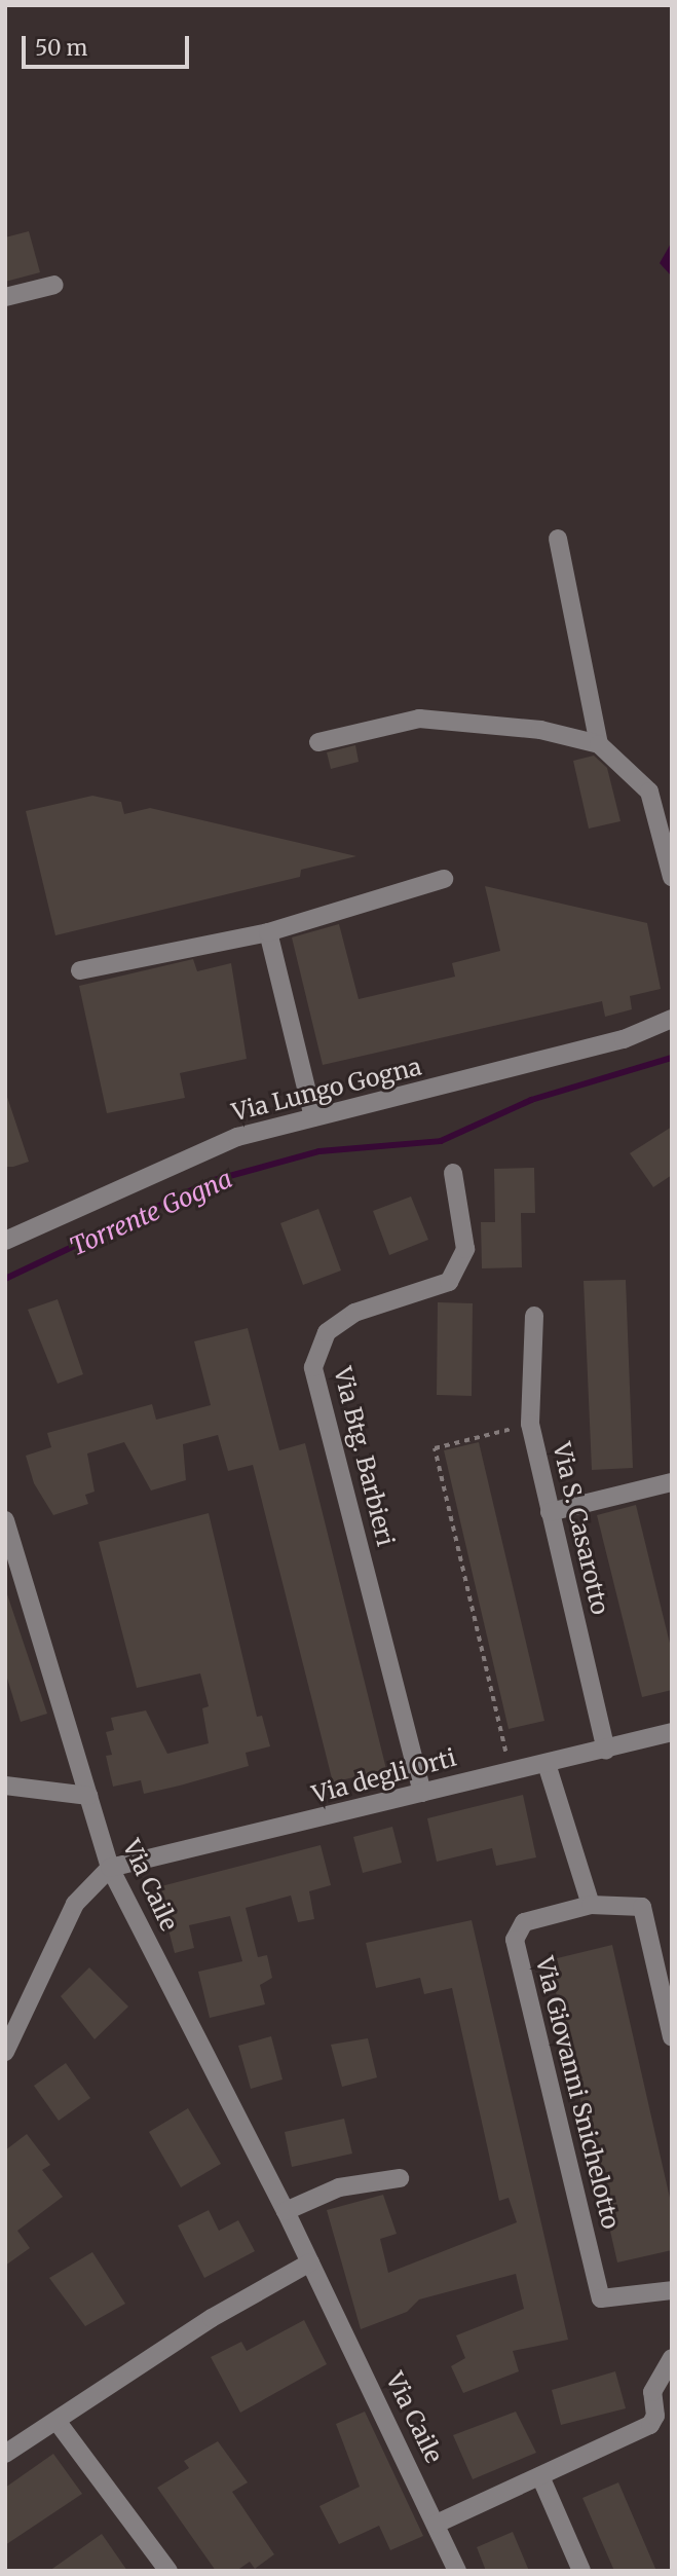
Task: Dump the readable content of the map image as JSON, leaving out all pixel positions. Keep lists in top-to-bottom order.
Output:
{
  "streets": {
    "street": [
      "Via Lungo Gogna",
      "Via Btg. Barbieri",
      "Via S. Casarotto",
      "Via degli Orti",
      "Via Caile",
      "Via Giovanni Snichelotto"
    ]
  },
  "crossings": [
    ["Via Btg. Barbieri", "Via degli Orti"],
    ["Via S. Casarotto", "Via degli Orti"],
    ["Via degli Orti", "Via Caile"]
  ],
  "water": ["Torrente Gogna"],
  "scale_bar": "50 m"
}
